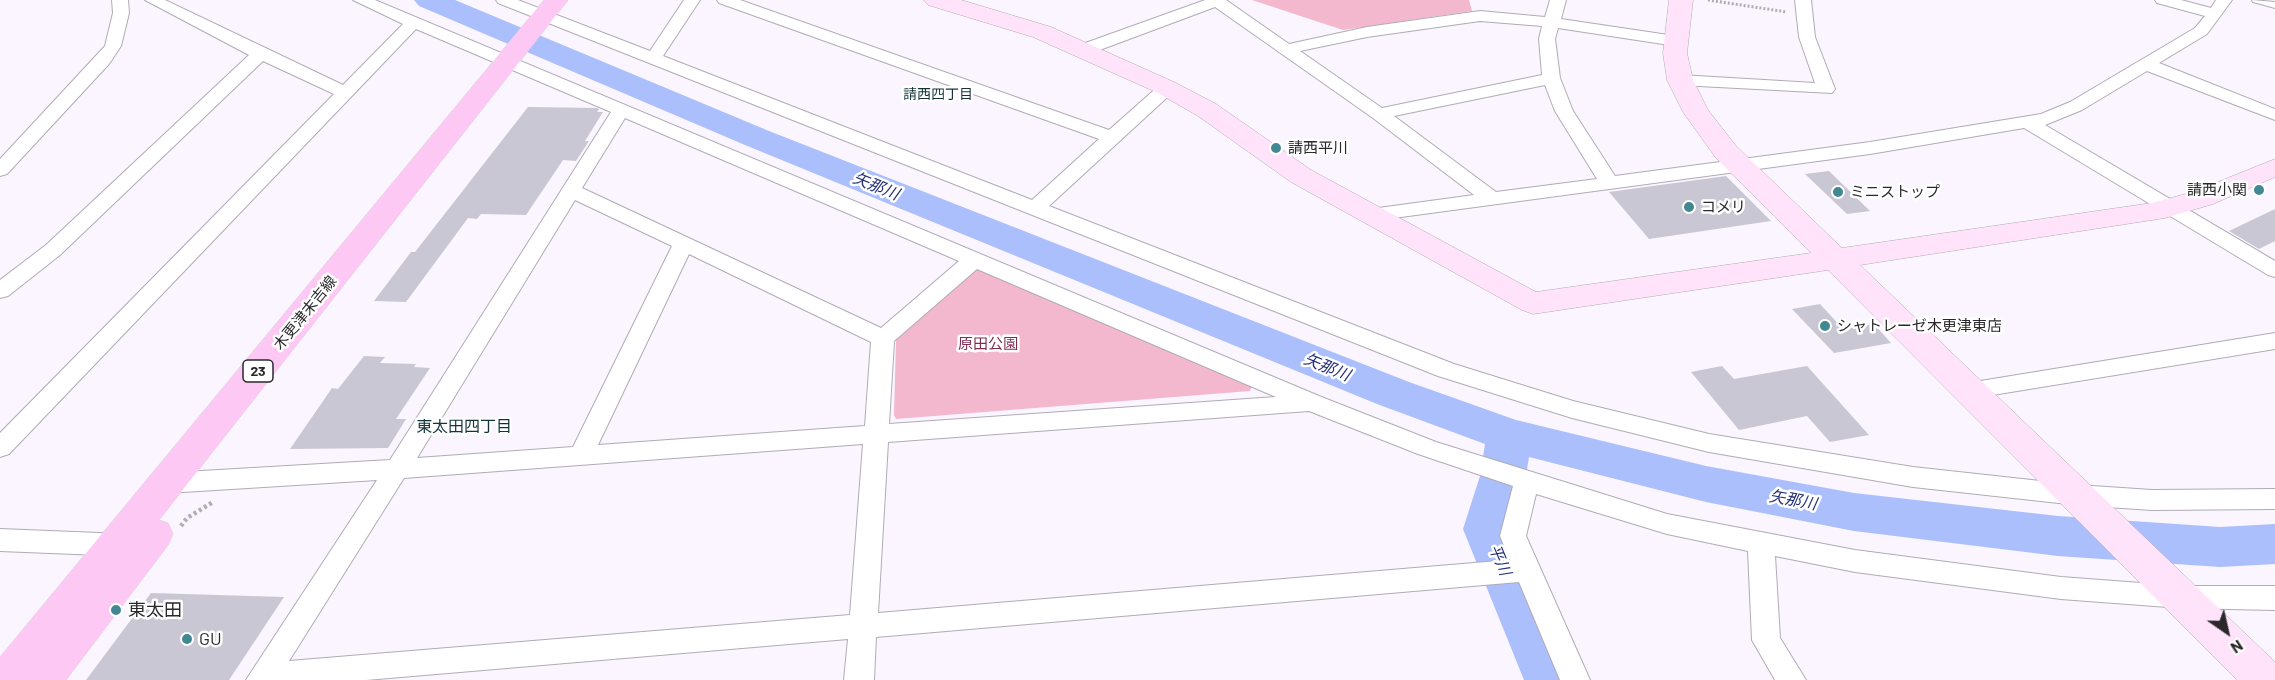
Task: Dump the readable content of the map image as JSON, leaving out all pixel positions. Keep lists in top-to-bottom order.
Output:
{
  "streets": {
    "main road": ["木更津末吉線", "23"]
  },
  "districts": ["請西四丁目", "東太田四丁目"],
  "water": ["矢那川", "平川"],
  "parks": ["原田公園"],
  "places": [
    "請西平川",
    "請西小関",
    "ミニストップ",
    "コメリ",
    "シャトレーゼ木更津東店",
    "東太田",
    "GU"
  ],
  "north": "bottom right"
}
